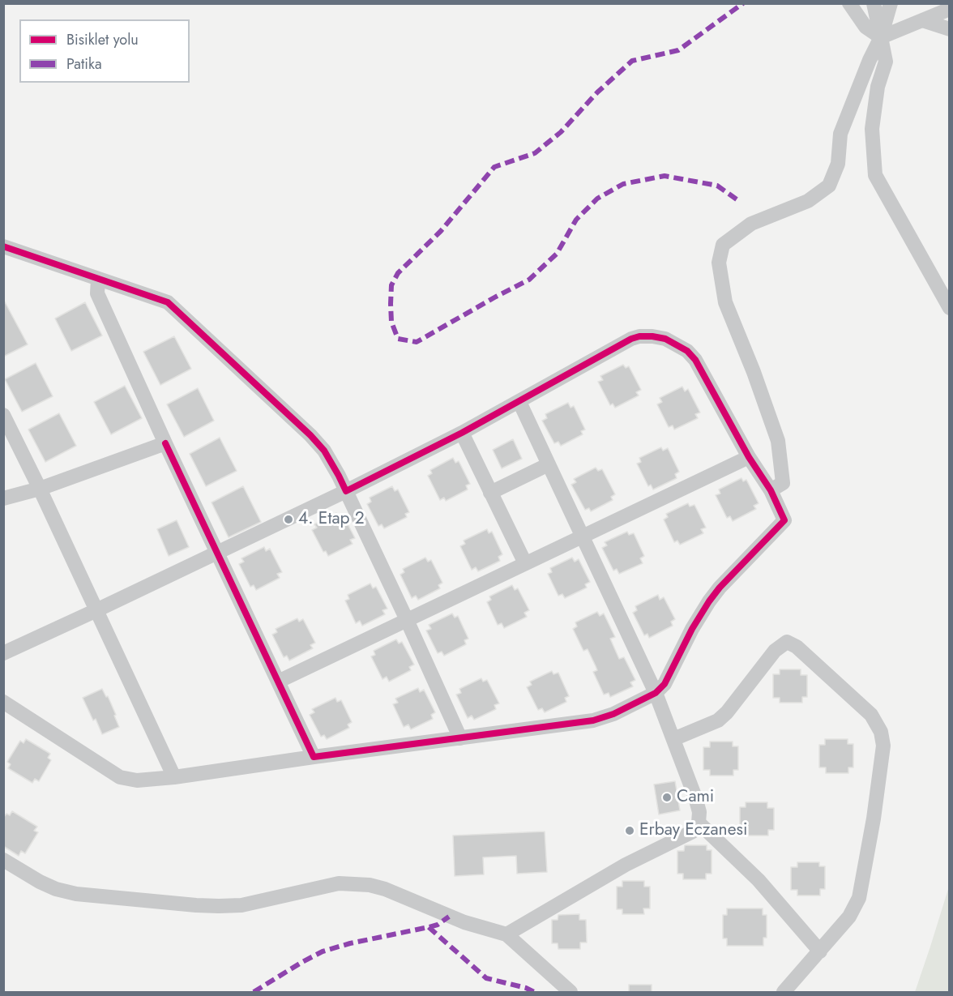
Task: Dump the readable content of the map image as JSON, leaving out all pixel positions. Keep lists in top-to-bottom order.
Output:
{
  "places": ["4. Etap 2", "Cami", "Erbay Eczanesi"],
  "legend": ["Bisiklet yolu", "Patika"]
}
